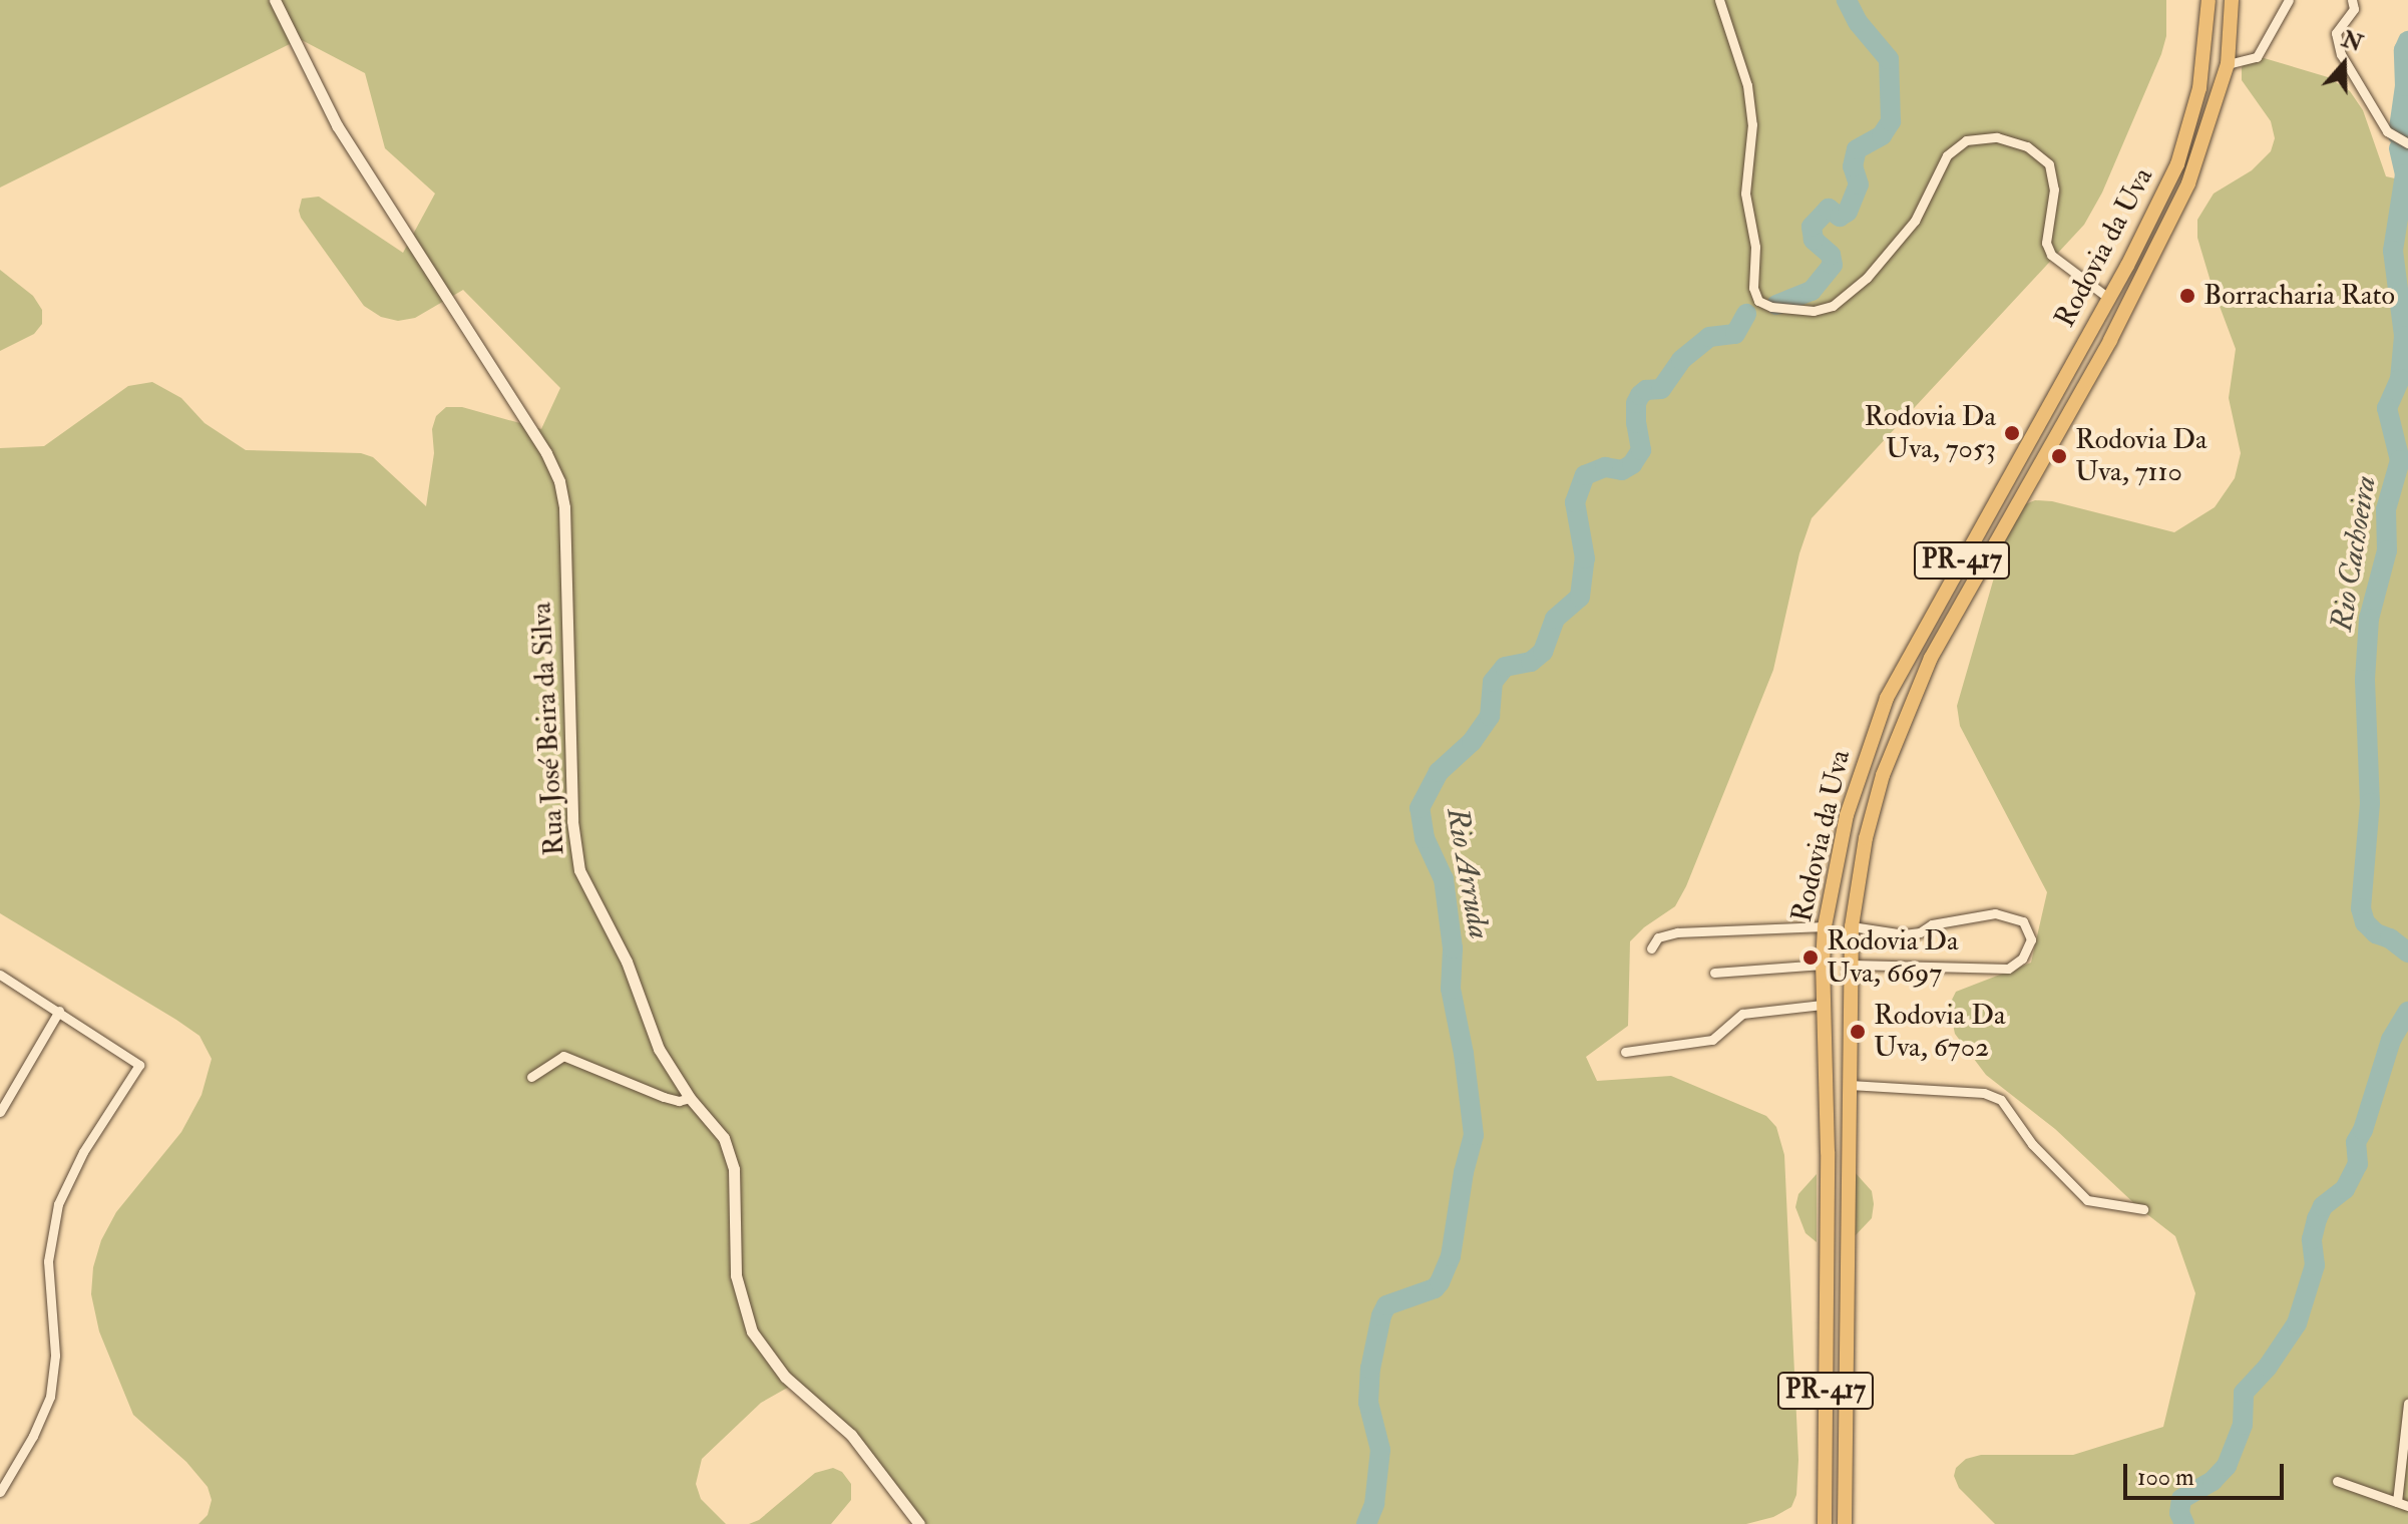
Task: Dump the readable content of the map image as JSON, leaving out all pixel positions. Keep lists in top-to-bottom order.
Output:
{
  "streets": {
    "main road": ["Rodovia da Uva", "PR-417"],
    "street": ["Rua José Beira da Silva"]
  },
  "water": ["Rio Cachoeira", "Rio Arruda"],
  "places": [
    "Borracharia Rato",
    "Rodovia Da Uva, 7053",
    "Rodovia Da Uva, 7110",
    "Rodovia Da Uva, 6697",
    "Rodovia Da Uva, 6702"
  ],
  "scale_bar": "100 m",
  "north": "top"
}
